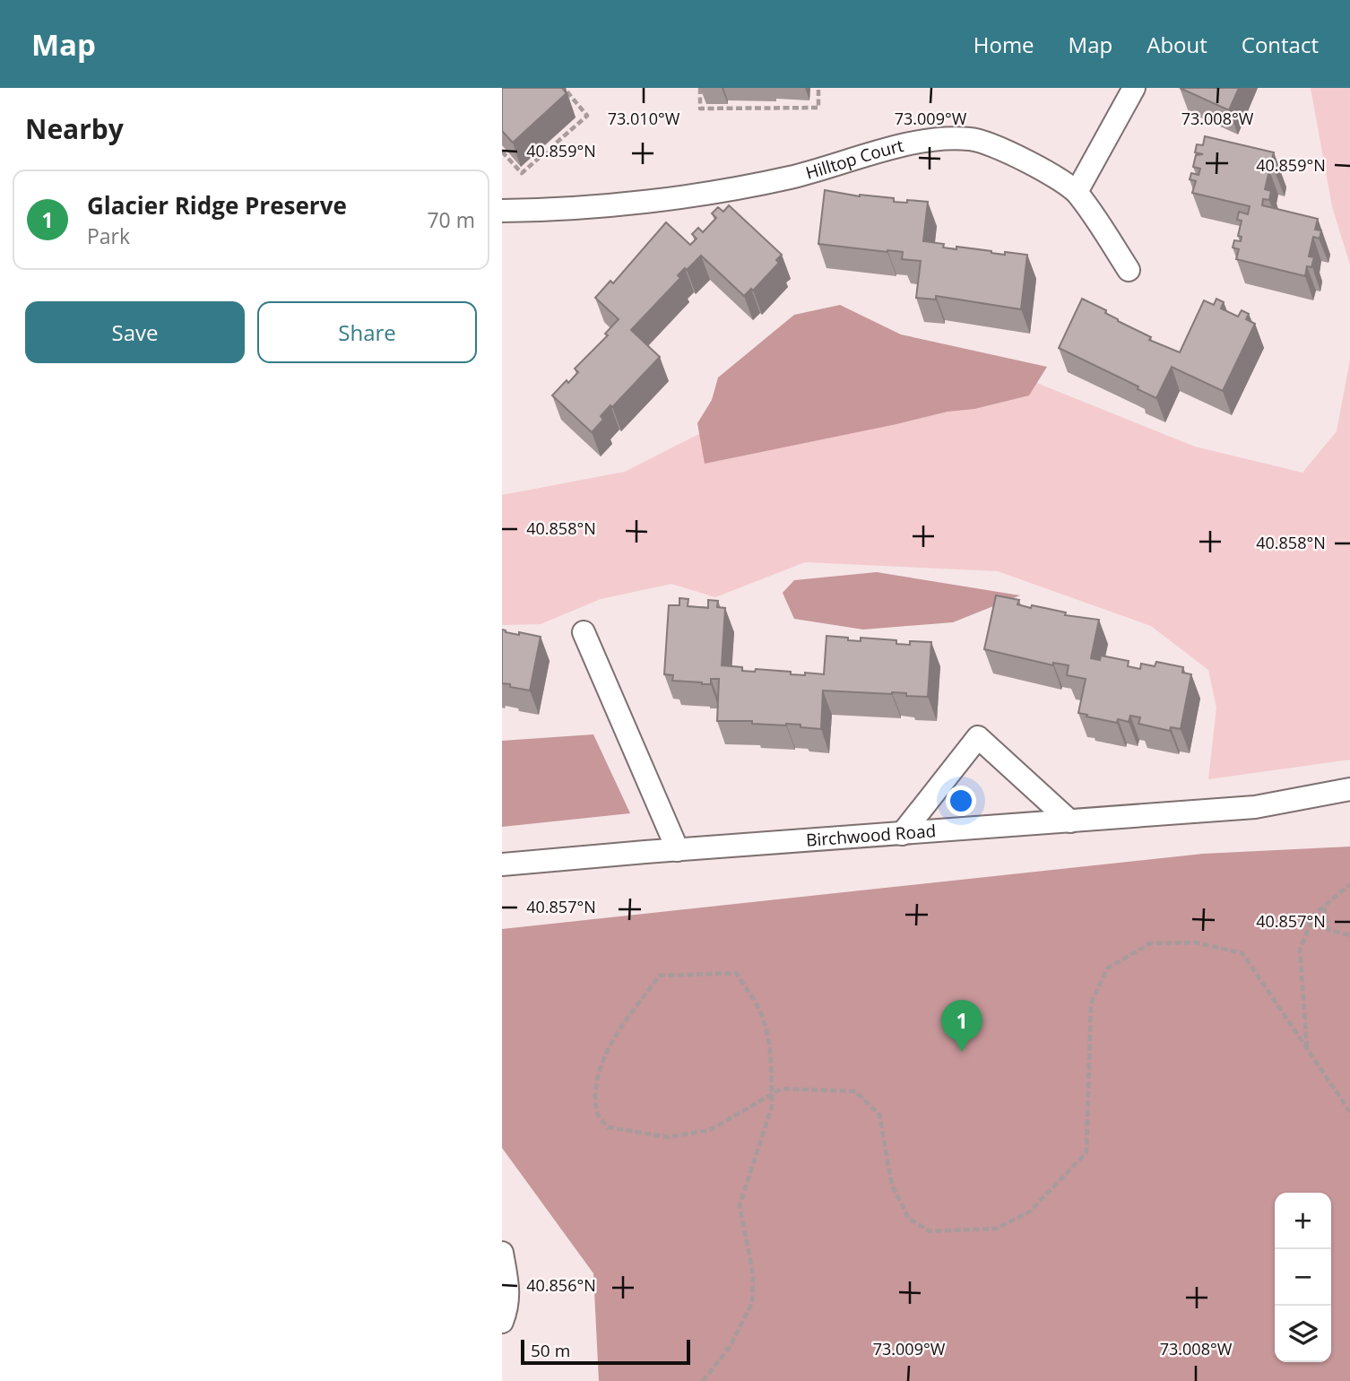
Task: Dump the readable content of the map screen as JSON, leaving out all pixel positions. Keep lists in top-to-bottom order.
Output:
{
  "streets": {
    "street": ["Hilltop Court", "Birchwood Road"]
  },
  "scale_bar": "50 m",
  "page": {
    "header": "Map",
    "nav": [
      "Home",
      "Map",
      "About",
      "Contact"
    ],
    "heading": "Nearby",
    "list": [
      {
        "mark": "1",
        "name": "Glacier Ridge Preserve",
        "note": "Park",
        "value": "70 m"
      }
    ],
    "buttons": ["Save", "Share"],
    "pins": "1",
    "map_buttons": ["+", "−"],
    "scale": "50 m"
  },
  "coordinates": [
    "73.010°W",
    "73.009°W",
    "73.008°W",
    "40.859°N",
    "40.858°N",
    "40.857°N",
    "40.856°N"
  ]
}
